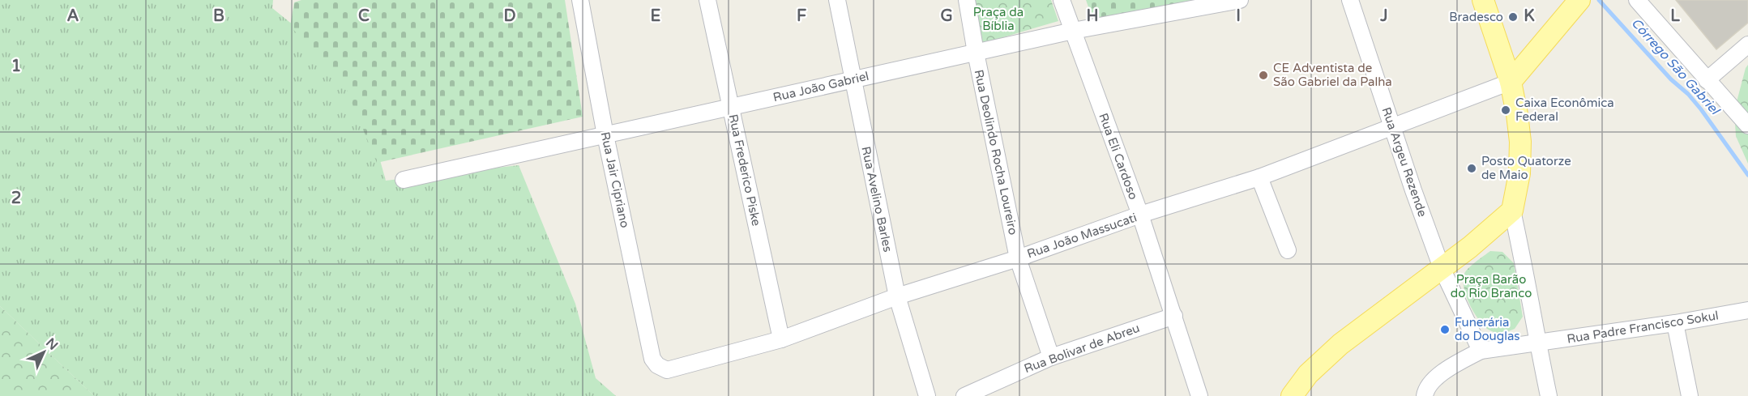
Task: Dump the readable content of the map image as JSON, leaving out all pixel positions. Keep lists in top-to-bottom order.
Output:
{
  "streets": {
    "street": [
      "Rua João Gabriel",
      "Rua Deolindo Rocha Loureiro",
      "Rua Eli Cardoso",
      "Rua Argeu Rezende",
      "Rua Frederico Piske",
      "Rua Jair Cipriano",
      "Rua Avelino Barles",
      "Rua João Massucati",
      "Rua Padre Francisco Sokul",
      "Rua Bolivar de Abreu"
    ]
  },
  "crossings": [
    ["Rua João Gabriel", "Rua Deolindo Rocha Loureiro"],
    ["Rua João Gabriel", "Rua Eli Cardoso"],
    ["Rua João Gabriel", "Rua Frederico Piske"],
    ["Rua João Gabriel", "Rua Jair Cipriano"],
    ["Rua João Gabriel", "Rua Avelino Barles"],
    ["Rua Deolindo Rocha Loureiro", "Rua João Massucati"],
    ["Rua Deolindo Rocha Loureiro", "Rua Bolivar de Abreu"],
    ["Rua Eli Cardoso", "Rua João Massucati"],
    ["Rua Eli Cardoso", "Rua Bolivar de Abreu"],
    ["Rua Argeu Rezende", "Rua João Massucati"],
    ["Rua Frederico Piske", "Rua João Massucati"],
    ["Rua Jair Cipriano", "Rua João Massucati"],
    ["Rua Avelino Barles", "Rua João Massucati"]
  ],
  "water": ["Córrego São Gabriel"],
  "parks": ["Praça da Bíblia", "Praça Barão do Rio Branco"],
  "places": [
    "Bradesco",
    "CE Adventista de São Gabriel da Palha",
    "Caixa Econômica Federal",
    "Posto Quatorze de Maio",
    "Funerária do Douglas"
  ],
  "north": "top right",
  "grid": {
    "columns": [
      "A",
      "B",
      "C",
      "D",
      "E",
      "F",
      "G",
      "H",
      "I",
      "J",
      "K",
      "L"
    ],
    "rows": ["1", "2"]
  }
}
